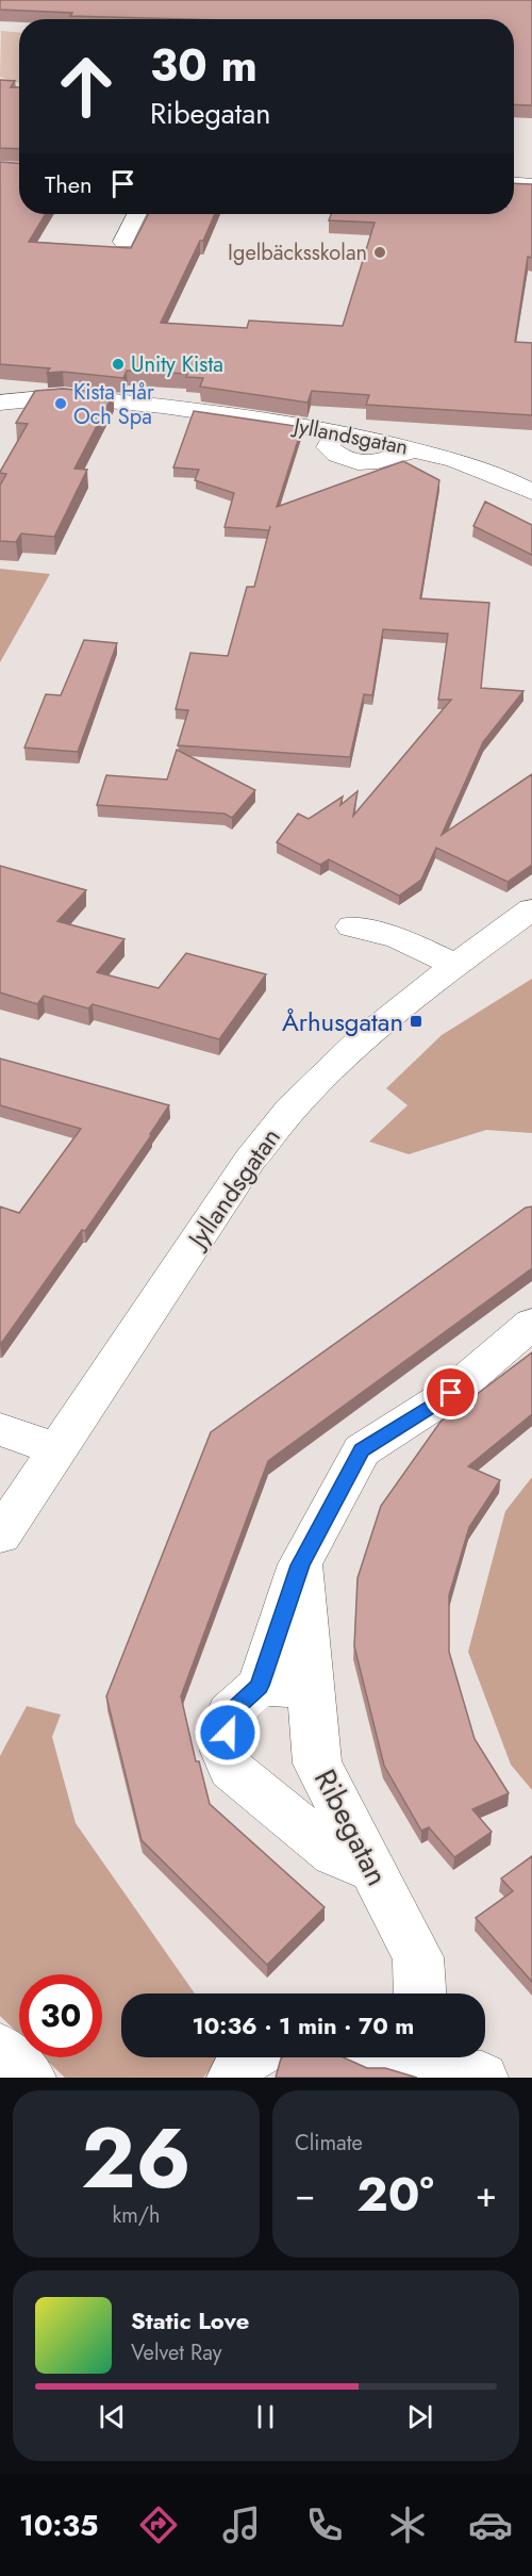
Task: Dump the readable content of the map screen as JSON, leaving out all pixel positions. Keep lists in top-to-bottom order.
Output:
{
  "streets": {
    "street": ["Jyllandsgatan", "Ribegatan"]
  },
  "places": {
    "other": ["Igelbäcksskolan", "Unity Kista", "Kista Hår Och Spa"],
    "transit": ["Århusgatan"]
  },
  "page": {
    "turn": ["30 m", "Ribegatan"],
    "then": "Then",
    "limit": "30",
    "trip": "10:36 · 1 min · 70 m",
    "tile": [
      ["26", "km/h"],
      "Climate"
    ],
    "heat": ["−", "20°", "+"],
    "song": ["Static Love", "Velvet Ray"],
    "tabs": "10:35"
  }
}
